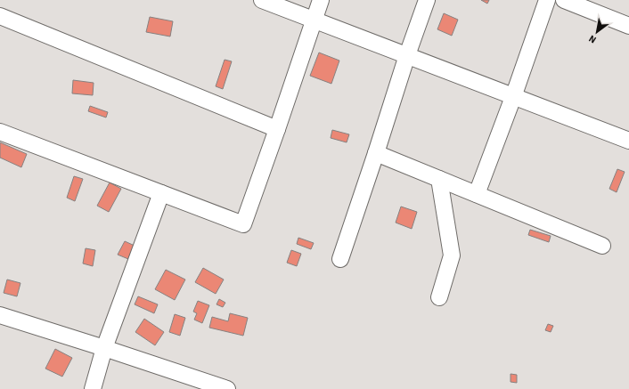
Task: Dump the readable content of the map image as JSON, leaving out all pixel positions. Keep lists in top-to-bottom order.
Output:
{
  "north": "bottom left"
}
